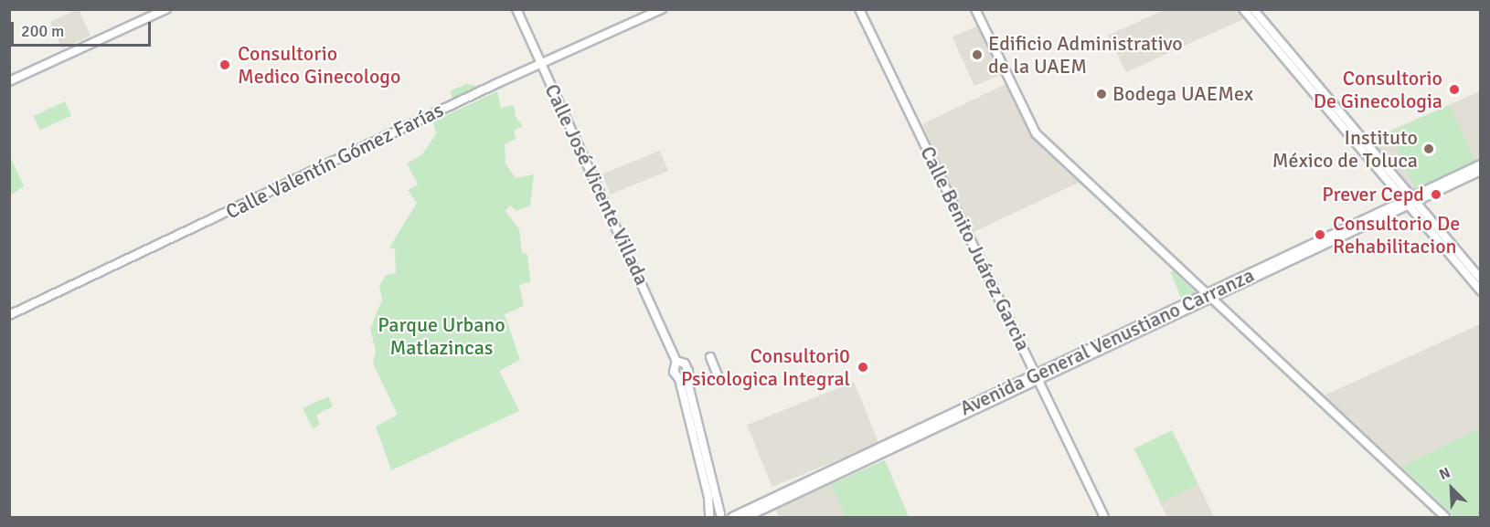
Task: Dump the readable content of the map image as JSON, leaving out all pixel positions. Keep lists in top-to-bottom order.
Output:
{
  "streets": {
    "main road": [
      "Calle Valentín Gómez Farías",
      "Calle José Vicente Villada",
      "Calle Benito Juárez Garcia",
      "Avenida General Venustiano Carranza"
    ]
  },
  "crossings": [
    ["Calle Valentín Gómez Farías", "Calle José Vicente Villada"],
    ["Calle Benito Juárez Garcia", "Avenida General Venustiano Carranza"]
  ],
  "parks": ["Parque Urbano Matlazincas"],
  "places": [
    "Edificio Administrativo de la UAEM",
    "Consultorio Medico Ginecologo",
    "Consultorio De Ginecologia",
    "Bodega UAEMex",
    "Instituto México de Toluca",
    "Prever Cepd",
    "Consultorio De Rehabilitacion",
    "Consultori0 Psicologica Integral"
  ],
  "scale_bar": "200 m",
  "north": "top left"
}
